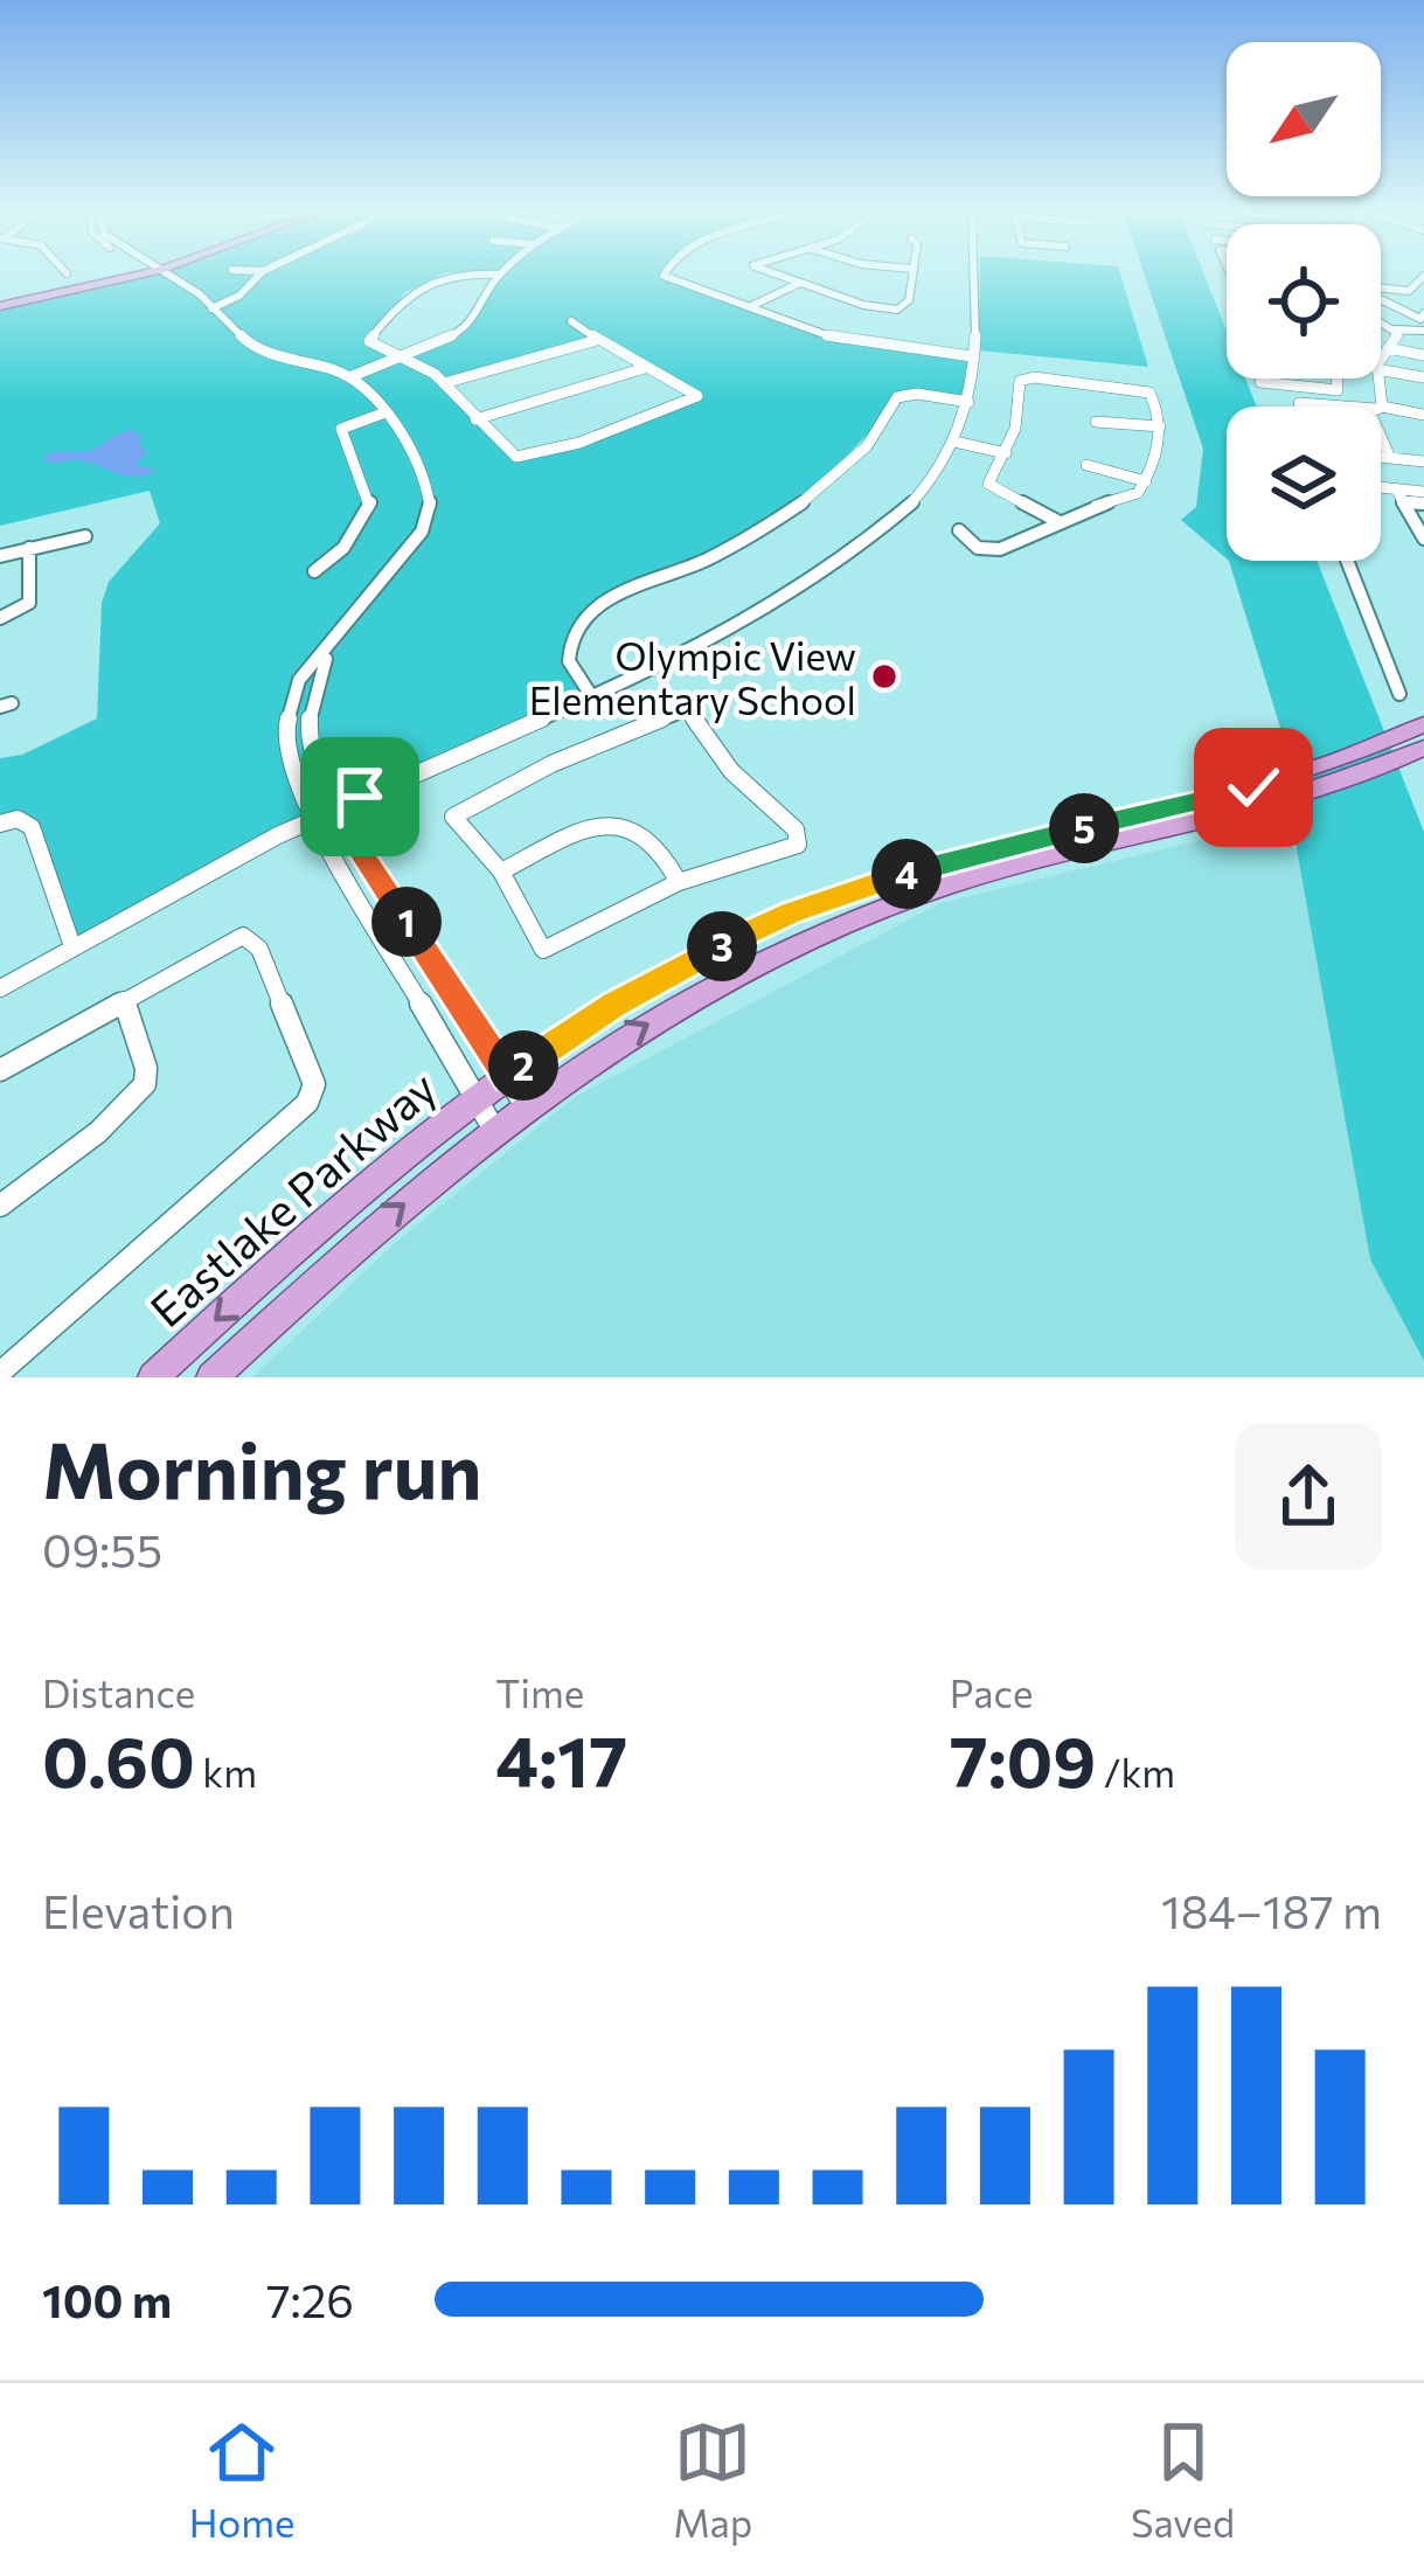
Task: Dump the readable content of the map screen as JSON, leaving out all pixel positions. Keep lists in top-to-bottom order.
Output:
{
  "streets": {
    "main road": ["Eastlake Parkway"]
  },
  "places": ["Olympic View Elementary School"],
  "north": "bottom left",
  "page": {
    "pins": [
      "5",
      "4",
      "1",
      "3",
      "2"
    ],
    "heading": ["Morning run", "09:55"],
    "stats": [
      ["Distance", "0.60 km"],
      ["Time", "4:17"],
      ["Pace", "7:09 /km"]
    ],
    "chart": ["Elevation", "184–187 m"],
    "list": [
      {
        "name": "100 m",
        "note": "7:26"
      }
    ],
    "tabs": ["Home", "Map", "Saved"]
  }
}
